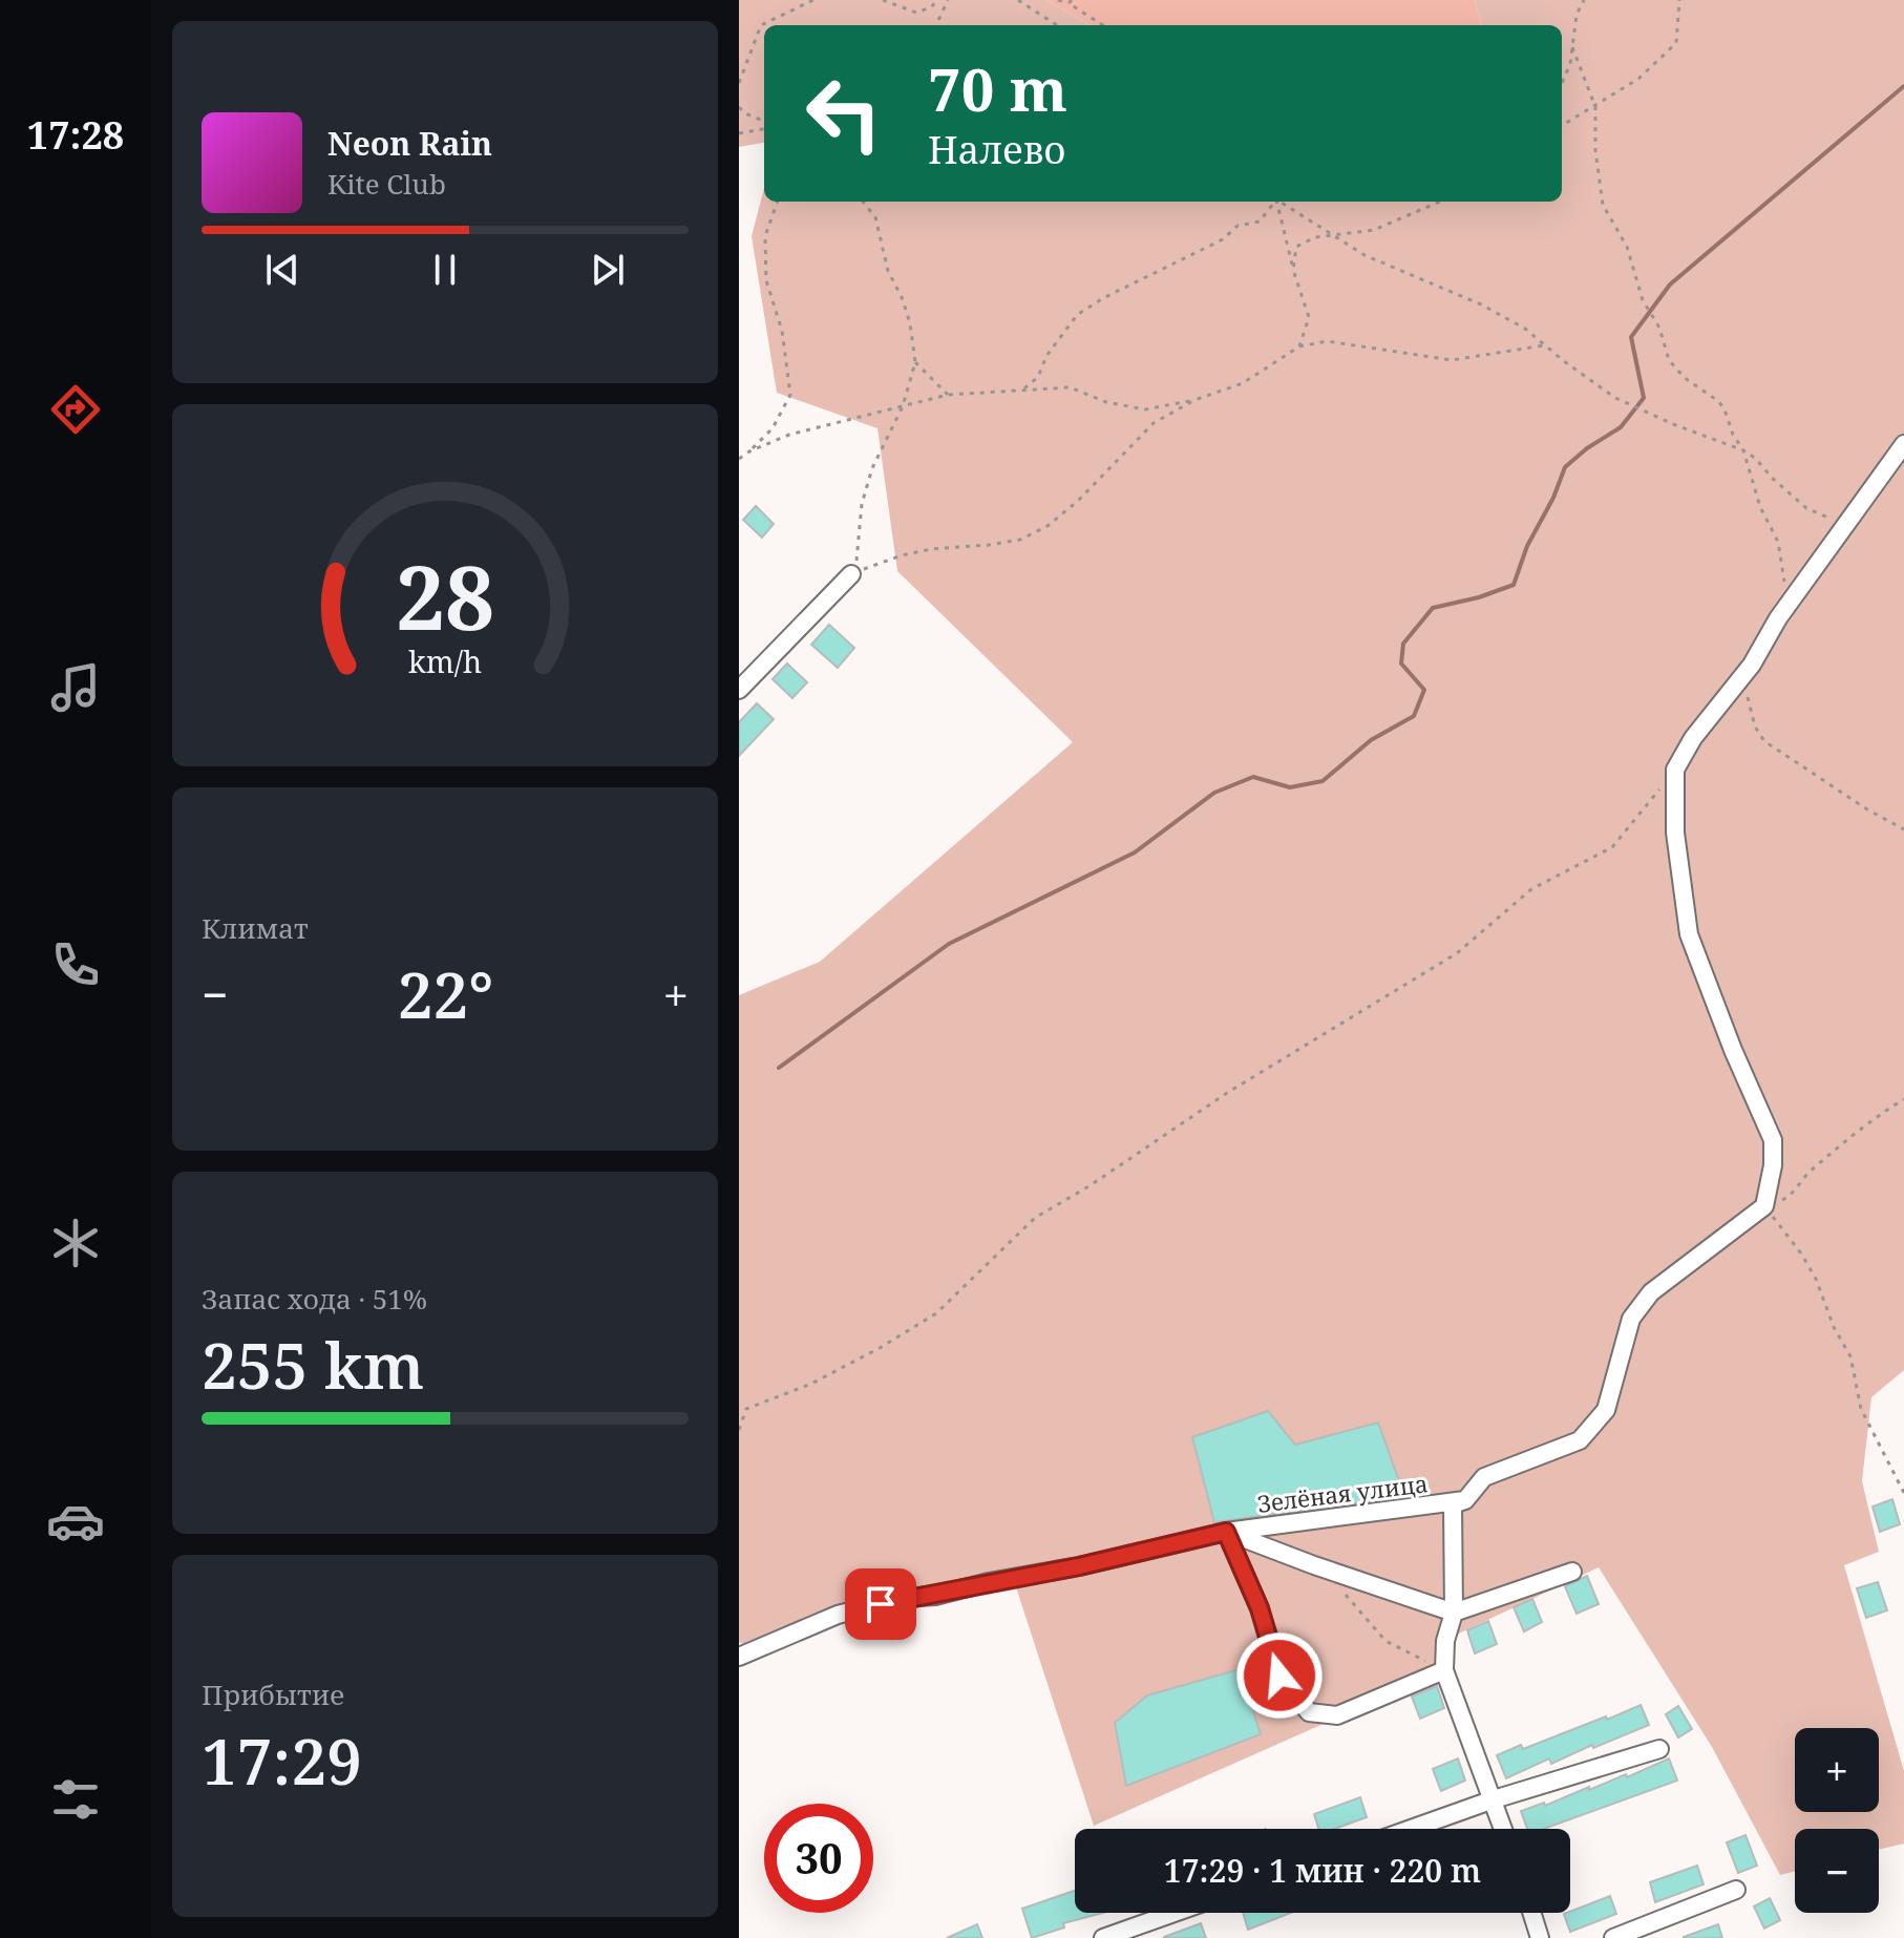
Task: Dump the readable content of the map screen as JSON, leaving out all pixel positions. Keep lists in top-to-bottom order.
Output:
{
  "streets": {
    "street": ["Зелёная улица"]
  },
  "page": {
    "tabs": "17:28",
    "turn": ["70 m", "Налево"],
    "song": ["Neon Rain", "Kite Club"],
    "tile": [
      "Климат",
      ["Запас хода · 51%", "255 km"],
      ["Прибытие", "17:29"]
    ],
    "heat": ["−", "22°", "+"],
    "map_buttons": ["+", "−"],
    "limit": "30",
    "trip": "17:29 · 1 мин · 220 m",
    "gauge": ["28", "km/h"]
  }
}
